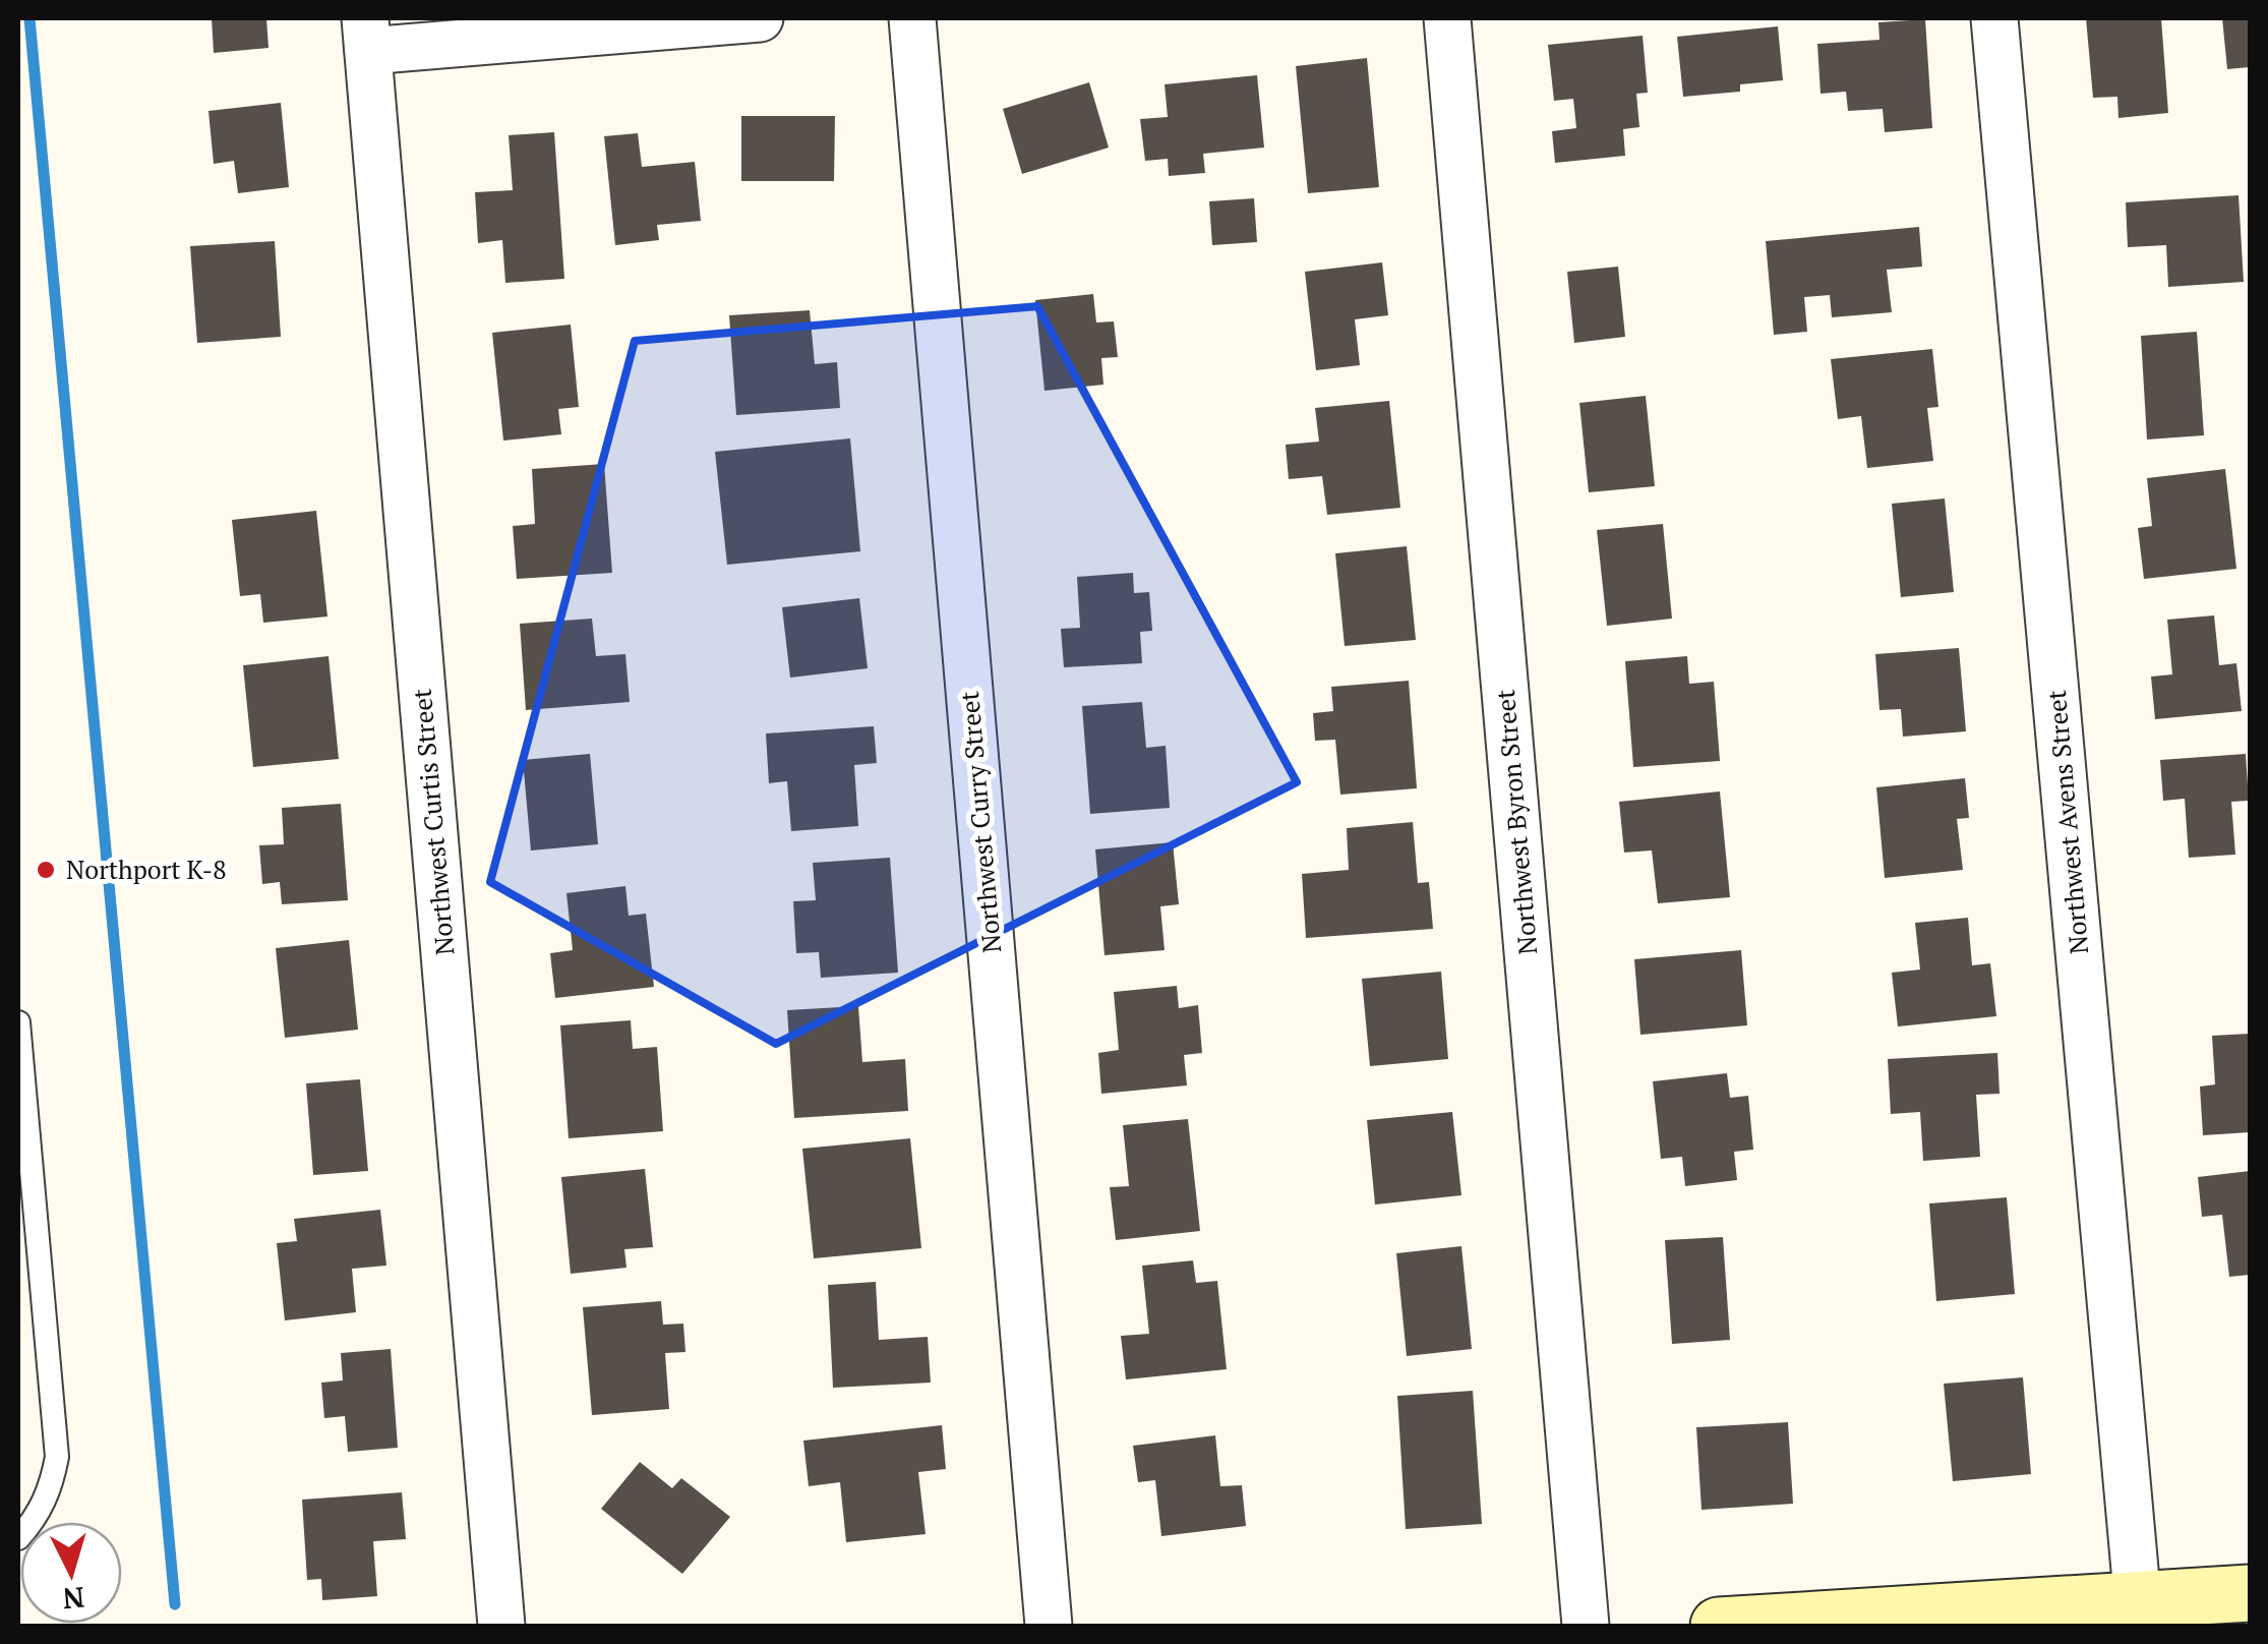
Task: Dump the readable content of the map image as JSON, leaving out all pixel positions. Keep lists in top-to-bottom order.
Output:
{
  "streets": {
    "street": [
      "Northwest Curtis Street",
      "Northwest Curry Street",
      "Northwest Byron Street",
      "Northwest Avens Street"
    ]
  },
  "places": ["Northport K-8"],
  "north": "bottom"
}
